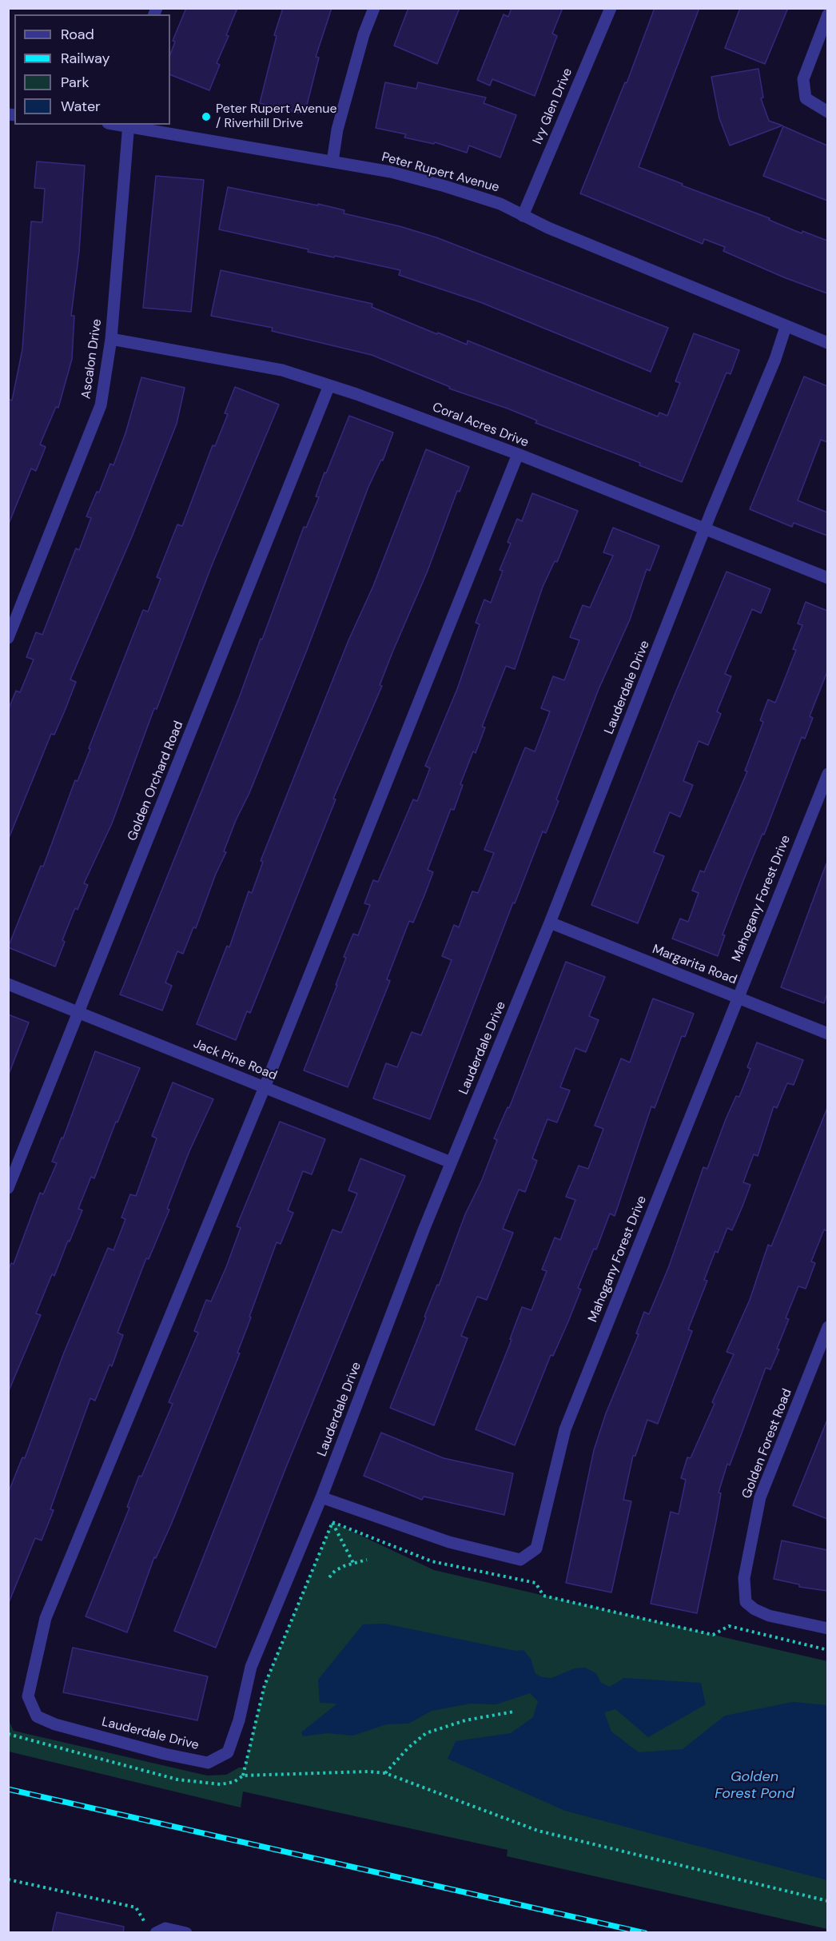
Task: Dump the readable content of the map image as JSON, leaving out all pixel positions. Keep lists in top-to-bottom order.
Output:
{
  "streets": {
    "street": [
      "Ivy Glen Drive",
      "Peter Rupert Avenue",
      "Ascalon Drive",
      "Coral Acres Drive",
      "Lauderdale Drive",
      "Golden Orchard Road",
      "Mahogany Forest Drive",
      "Margarita Road",
      "Jack Pine Road",
      "Golden Forest Road"
    ]
  },
  "crossings": [
    ["Ivy Glen Drive", "Peter Rupert Avenue"],
    ["Peter Rupert Avenue", "Ascalon Drive"],
    ["Peter Rupert Avenue", "Lauderdale Drive"],
    ["Ascalon Drive", "Coral Acres Drive"],
    ["Coral Acres Drive", "Lauderdale Drive"],
    ["Coral Acres Drive", "Golden Orchard Road"],
    ["Lauderdale Drive", "Mahogany Forest Drive"],
    ["Lauderdale Drive", "Margarita Road"],
    ["Lauderdale Drive", "Jack Pine Road"],
    ["Golden Orchard Road", "Jack Pine Road"],
    ["Mahogany Forest Drive", "Margarita Road"]
  ],
  "water": ["Golden Forest Pond"],
  "places": ["Peter Rupert Avenue / Riverhill Drive"],
  "legend": [
    "Road",
    "Railway",
    "Park",
    "Water"
  ]
}
